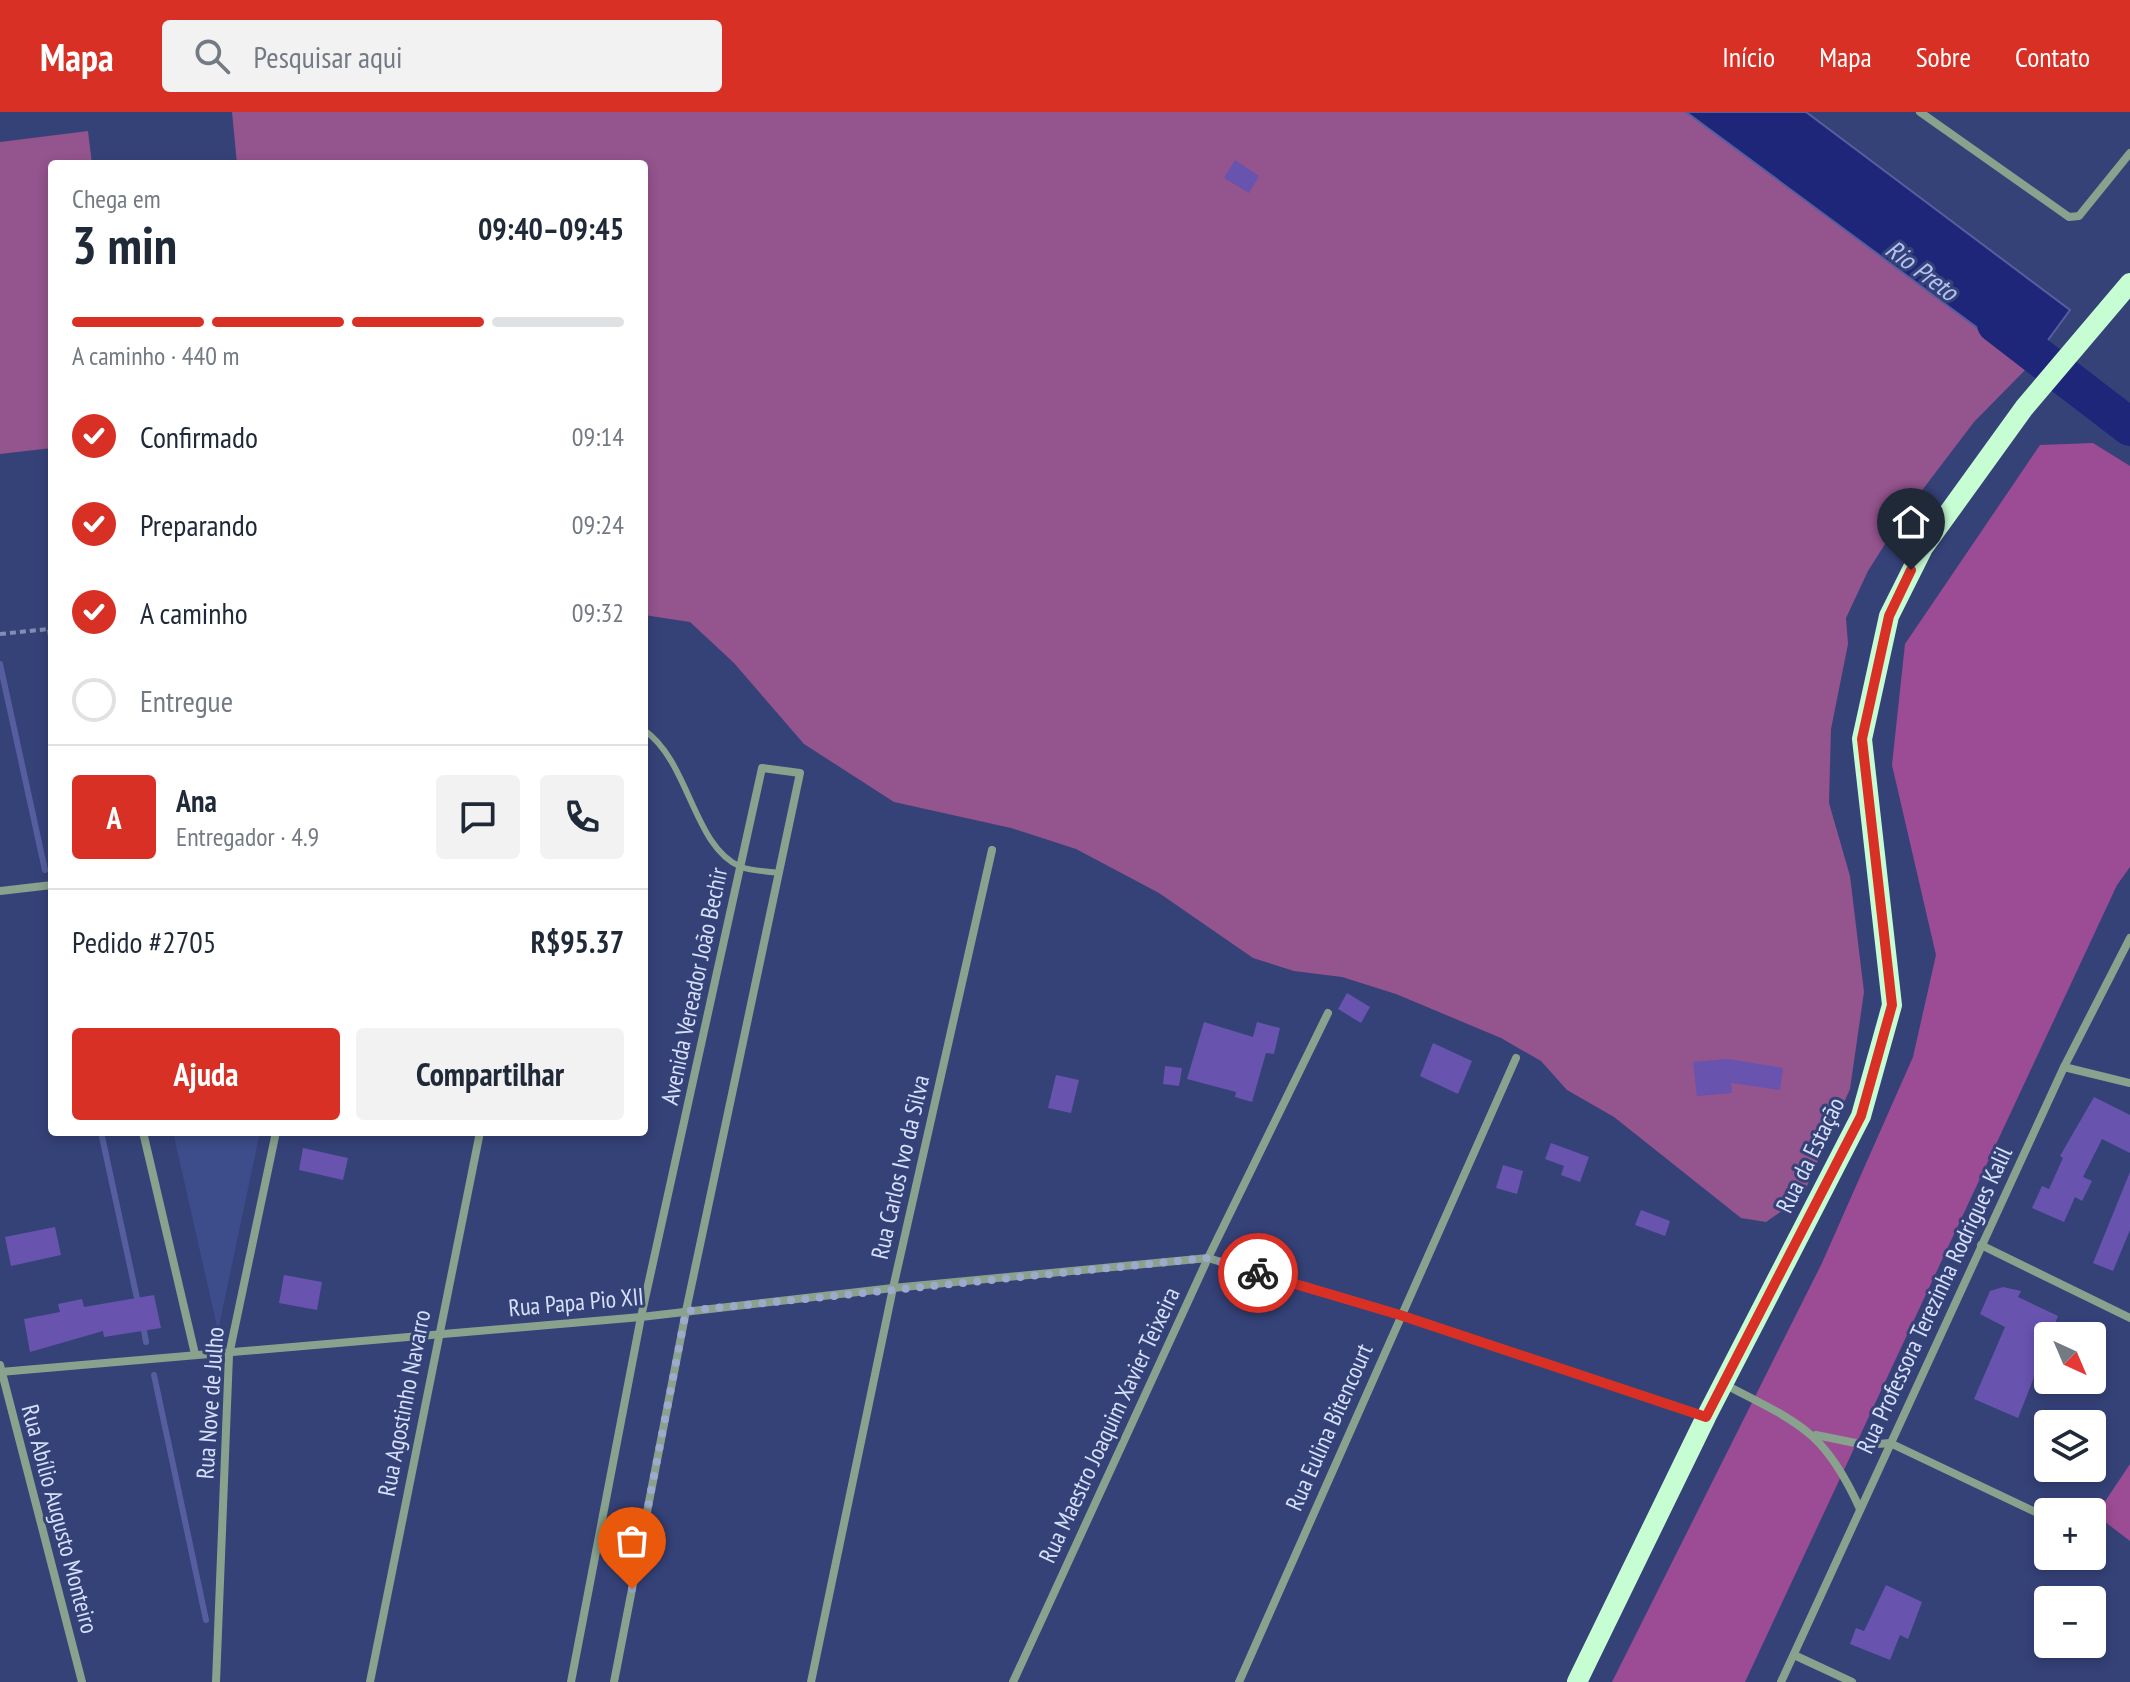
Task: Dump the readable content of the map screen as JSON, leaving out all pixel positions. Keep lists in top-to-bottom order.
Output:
{
  "streets": {
    "main road": ["Rua da Estação"],
    "street": [
      "Avenida Vereador João Bechir",
      "Rua Carlos Ivo da Silva",
      "Rua Professora Terezinha Rodrigues Kalil",
      "Rua Papa Pio XII",
      "Rua Nove de Julho",
      "Rua Agostinho Navarro",
      "Rua Maestro Joaquim Xavier Teixeira",
      "Rua Eulina Bitencourt",
      "Rua Abílio Augusto Monteiro"
    ]
  },
  "crossings": [
    ["Avenida Vereador João Bechir", "Rua Papa Pio XII"],
    ["Rua da Estação", "Rua Papa Pio XII"],
    ["Rua Carlos Ivo da Silva", "Rua Papa Pio XII"],
    ["Rua Papa Pio XII", "Rua Nove de Julho"],
    ["Rua Papa Pio XII", "Rua Agostinho Navarro"],
    ["Rua Papa Pio XII", "Rua Maestro Joaquim Xavier Teixeira"],
    ["Rua Papa Pio XII", "Rua Eulina Bitencourt"],
    ["Rua Papa Pio XII", "Rua Abílio Augusto Monteiro"]
  ],
  "water": ["Rio Preto"],
  "north": "bottom right",
  "page": {
    "header": "Mapa",
    "search": "Pesquisar aqui",
    "nav": [
      "Início",
      "Mapa",
      "Sobre",
      "Contato"
    ],
    "heading": ["3 min", "Chega em", "09:40–09:45"],
    "panel": [
      "Ana",
      "Entregador · 4.9",
      "Pedido #2705",
      "R$95.37"
    ],
    "bar": "A caminho · 440 m",
    "list": [
      ["Confirmado", "09:14"],
      ["Preparando", "09:24"],
      ["A caminho", "09:32"],
      "Entregue"
    ],
    "round": "A",
    "buttons": ["Ajuda", "Compartilhar"],
    "map_buttons": ["+", "−"]
  }
}
